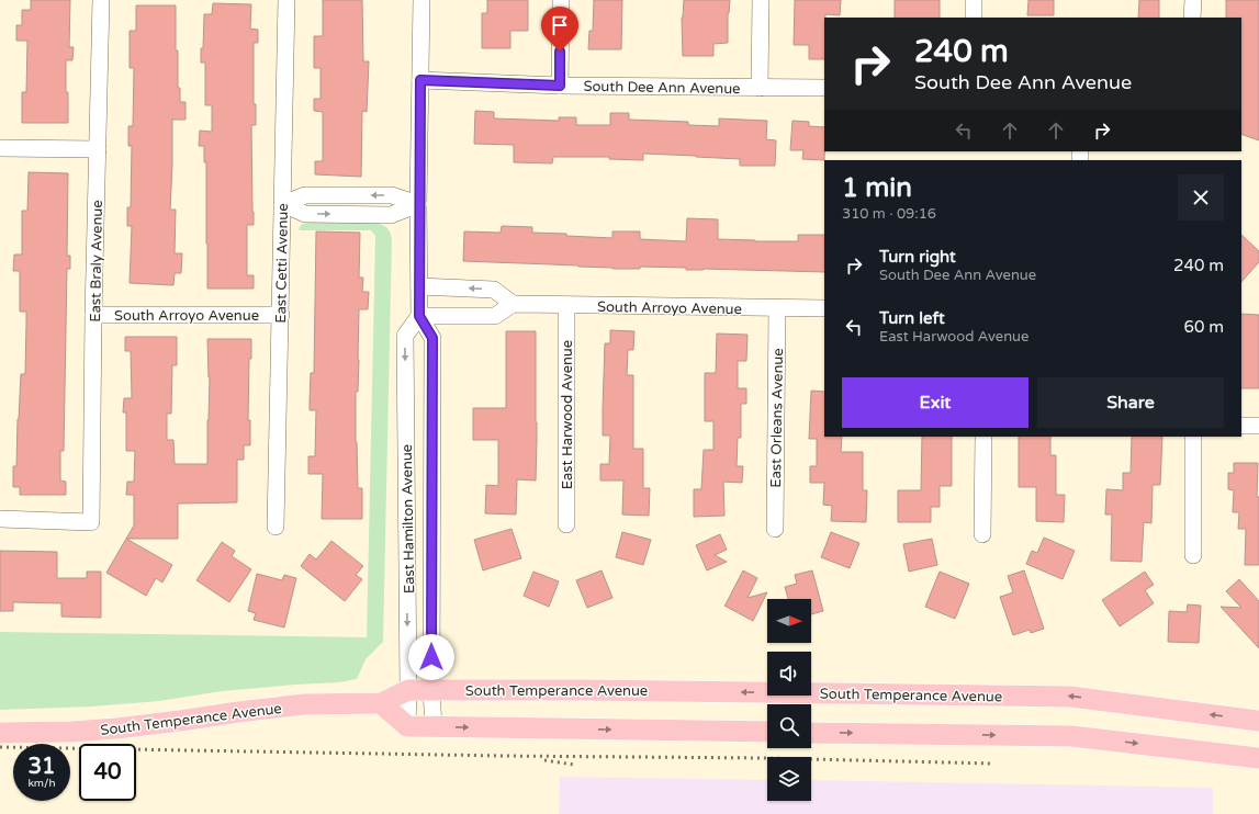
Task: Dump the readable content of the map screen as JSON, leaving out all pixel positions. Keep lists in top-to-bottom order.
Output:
{
  "streets": {
    "main road": ["South Temperance Avenue"],
    "street": [
      "South Dee Ann Avenue",
      "East Braly Avenue",
      "East Cetti Avenue",
      "South Arroyo Avenue",
      "East Harwood Avenue",
      "East Orleans Avenue",
      "East Hamilton Avenue"
    ]
  },
  "crossings": [
    ["East Braly Avenue", "South Arroyo Avenue"],
    ["East Cetti Avenue", "South Arroyo Avenue"],
    ["South Arroyo Avenue", "East Harwood Avenue"],
    ["South Arroyo Avenue", "East Orleans Avenue"],
    ["East Hamilton Avenue", "South Temperance Avenue"]
  ],
  "north": "right",
  "page": {
    "turn": ["240 m", "South Dee Ann Avenue"],
    "heading": ["1 min", "310 m · 09:16"],
    "list": [
      {
        "name": "Turn right",
        "note": "South Dee Ann Avenue",
        "value": "240 m"
      },
      {
        "name": "Turn left",
        "note": "East Harwood Avenue",
        "value": "60 m"
      }
    ],
    "buttons": ["Exit", "Share"],
    "speed": "31 km/h",
    "limit": "40"
  }
}
